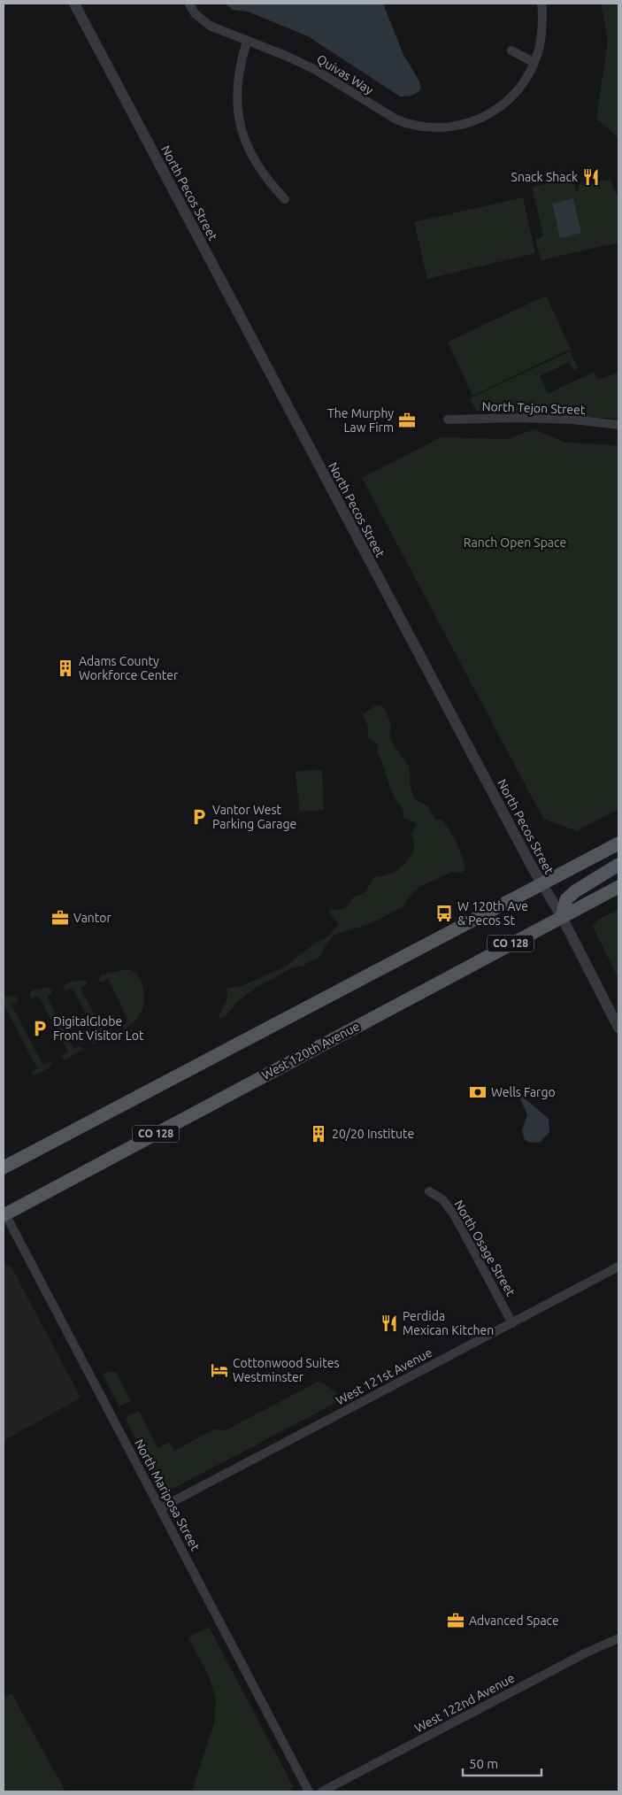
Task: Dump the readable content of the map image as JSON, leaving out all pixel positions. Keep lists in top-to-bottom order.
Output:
{
  "streets": {
    "main road": ["CO 128", "West 120th Avenue"],
    "street": [
      "Quivas Way",
      "North Pecos Street",
      "North Tejon Street",
      "North Osage Street",
      "West 121st Avenue",
      "North Mariposa Street",
      "West 122nd Avenue"
    ]
  },
  "crossings": [
    ["North Pecos Street", "West 120th Avenue"],
    ["West 120th Avenue", "North Mariposa Street"],
    ["North Osage Street", "West 121st Avenue"],
    ["West 121st Avenue", "North Mariposa Street"]
  ],
  "parks": ["Ranch Open Space"],
  "places": {
    "restaurant": ["Snack Shack", "Perdida Mexican Kitchen"],
    "office": ["The Murphy Law Firm", "Vantor", "Advanced Space"],
    "building": ["Adams County Workforce Center", "20/20 Institute"],
    "parking": ["Vantor West Parking Garage", "DigitalGlobe Front Visitor Lot"],
    "bus stop": ["W 120th Ave & Pecos St"],
    "bank": ["Wells Fargo"],
    "hotel": ["Cottonwood Suites Westminster"]
  },
  "scale_bar": "50 m"
}
